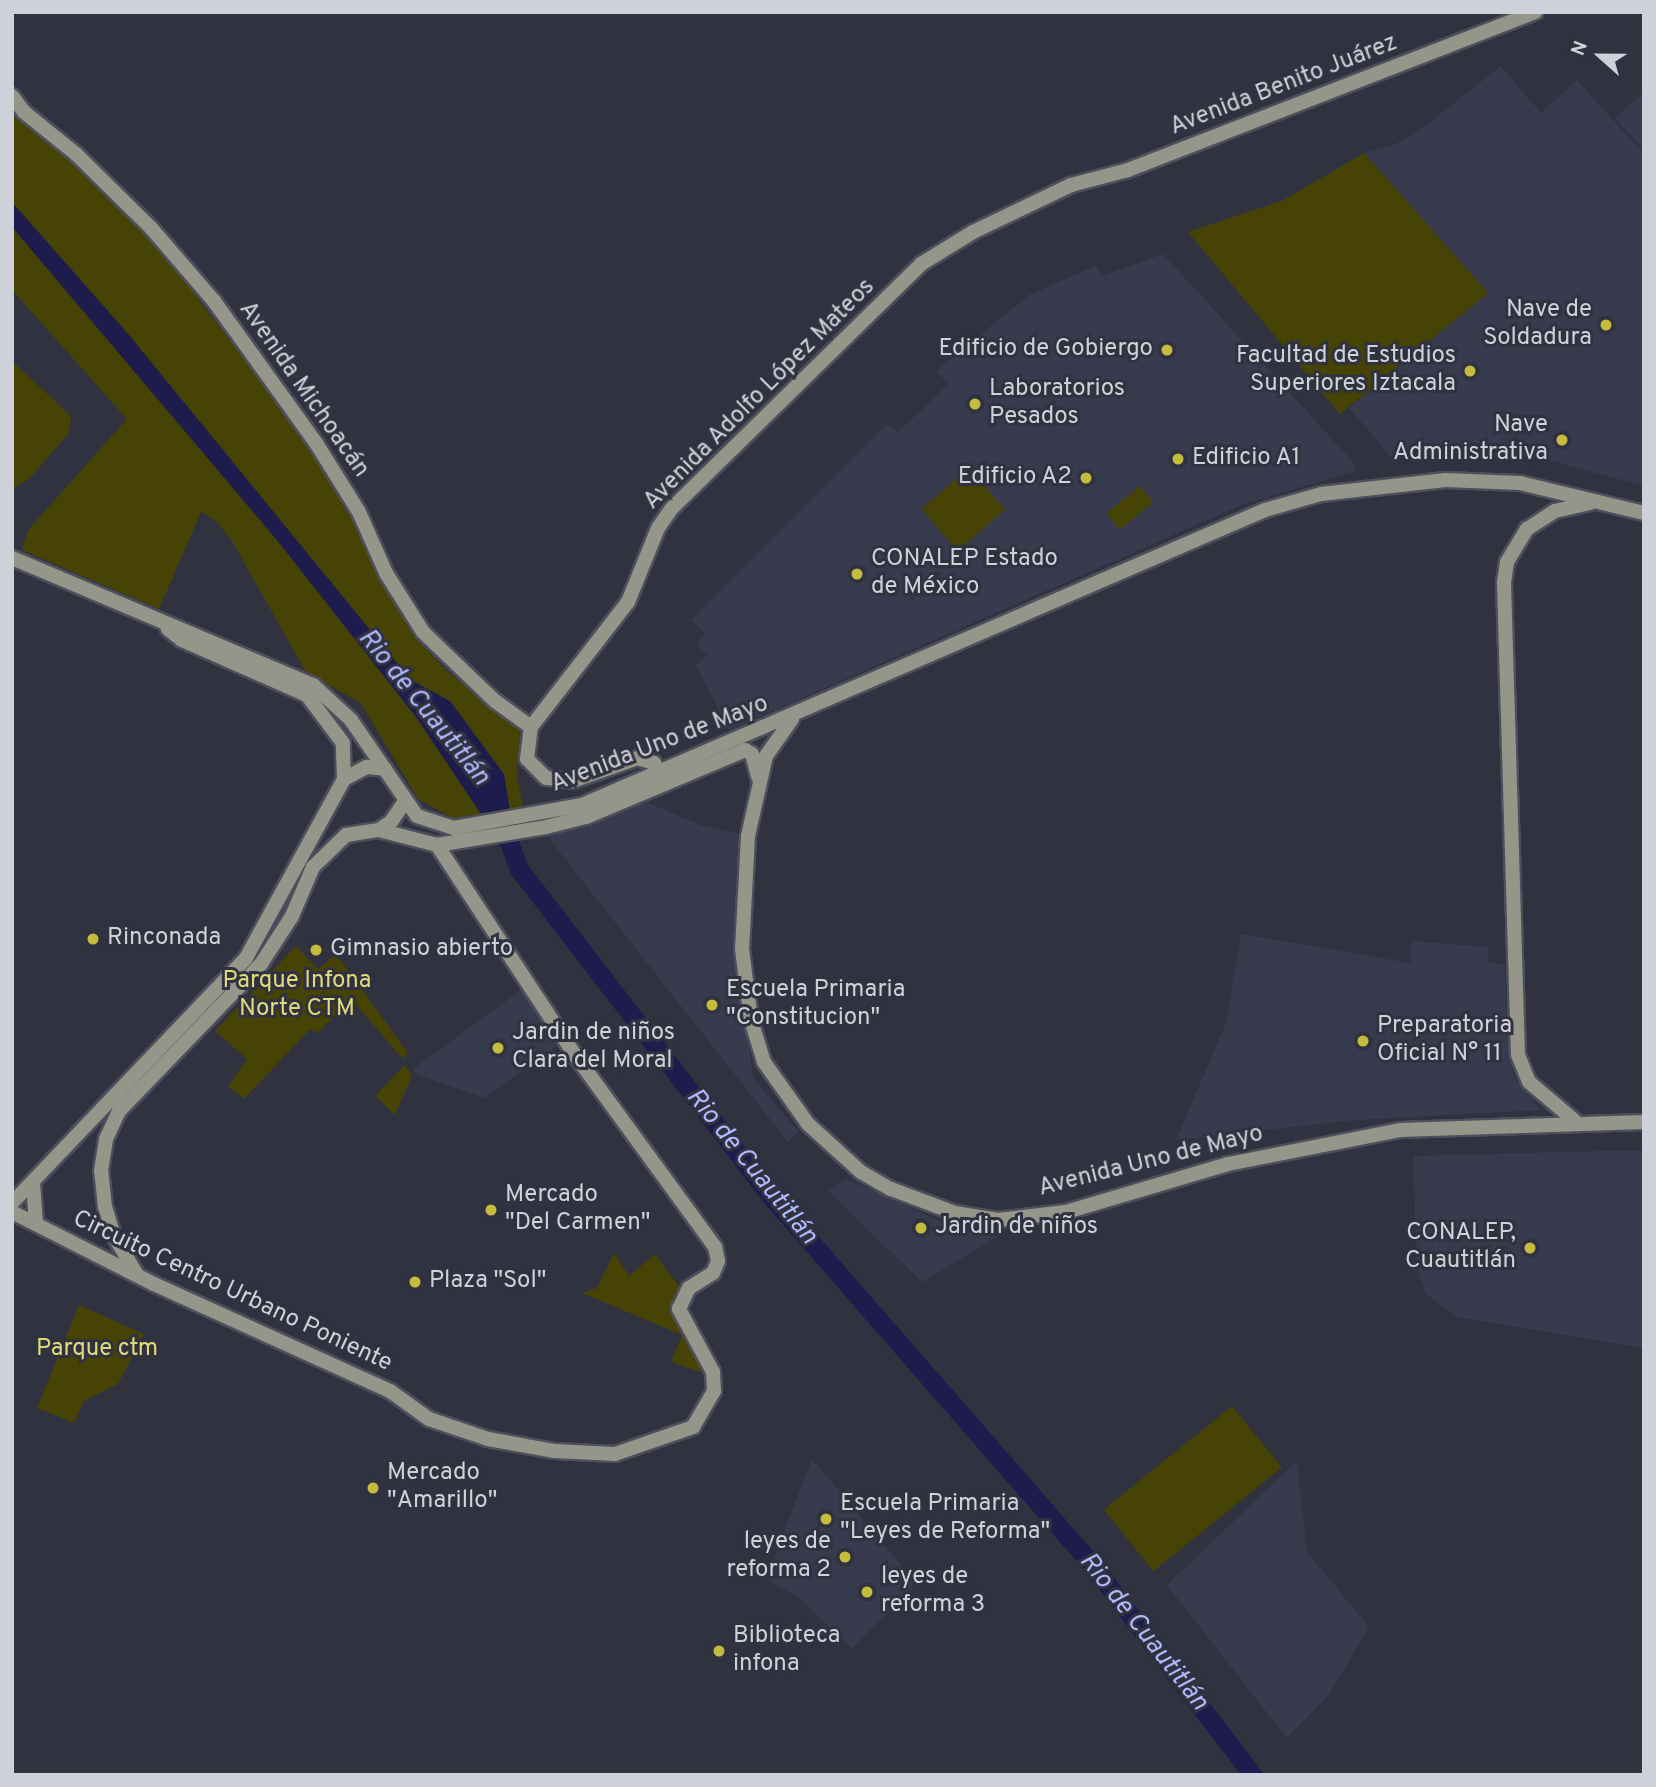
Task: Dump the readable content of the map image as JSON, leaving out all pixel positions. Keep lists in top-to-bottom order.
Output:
{
  "streets": {
    "main road": [
      "Avenida Benito Juárez",
      "Avenida Michoacán",
      "Avenida Adolfo López Mateos",
      "Avenida Uno de Mayo",
      "Circuito Centro Urbano Poniente"
    ]
  },
  "crossings": [
    ["Avenida Benito Juárez", "Avenida Adolfo López Mateos"],
    ["Avenida Michoacán", "Avenida Adolfo López Mateos"]
  ],
  "water": ["Rio de Cuautitlán"],
  "parks": ["Parque Infona Norte CTM", "Parque ctm"],
  "places": [
    "Nave de Soldadura",
    "Edificio de Gobiergo",
    "Facultad de Estudios Superiores Iztacala",
    "Laboratorios Pesados",
    "Nave Administrativa",
    "Edificio A1",
    "Edificio A2",
    "CONALEP Estado de México",
    "Rinconada",
    "Gimnasio abierto",
    "Escuela Primaria \"Constitucion\"",
    "Preparatoria Oficial N° 11",
    "Jardin de niños Clara del Moral",
    "Mercado \"Del Carmen\"",
    "Jardin de niños",
    "CONALEP, Cuautitlán",
    "Plaza \"Sol\"",
    "Mercado \"Amarillo\"",
    "Escuela Primaria \"Leyes de Reforma\"",
    "leyes de reforma 2",
    "leyes de reforma 3",
    "Biblioteca infona"
  ],
  "north": "left"
}
